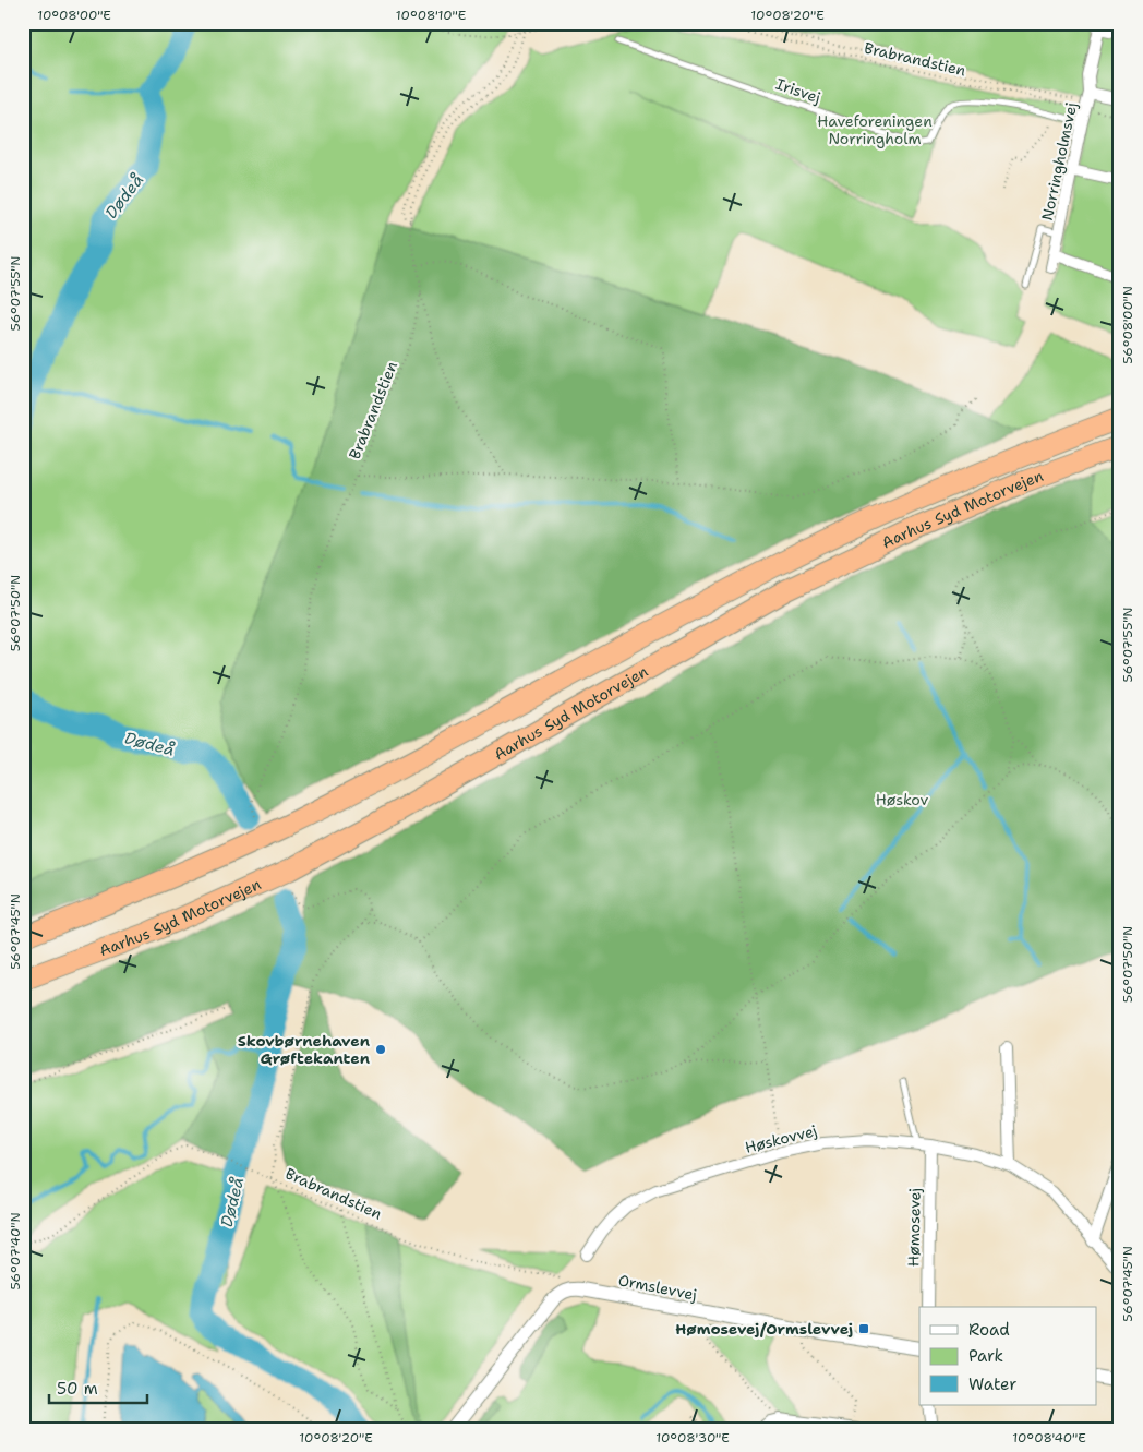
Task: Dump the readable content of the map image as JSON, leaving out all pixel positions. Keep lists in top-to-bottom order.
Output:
{
  "streets": {
    "highway": ["Aarhus Syd Motorvejen"],
    "street": [
      "Norringholmsvej",
      "Høskovvej",
      "Hømosevej",
      "Ormslevvej"
    ],
    "lane": ["Irisvej"],
    "path": ["Brabrandstien"]
  },
  "crossings": [
    ["Brabrandstien", "Norringholmsvej"],
    ["Brabrandstien", "Ormslevvej"],
    ["Irisvej", "Norringholmsvej"],
    ["Høskovvej", "Hømosevej"]
  ],
  "water": ["Dødeå"],
  "parks": ["Haveforeningen Norringholm", "Høskov"],
  "places": {
    "other": ["Skovbørnehaven Grøftekanten"],
    "transit": ["Hømosevej/Ormslevvej"]
  },
  "legend": ["Road", "Park", "Water"],
  "scale_bar": "50 m",
  "coordinates": [
    "10°08'00\"E",
    "10°08'10\"E",
    "10°08'20\"E",
    "56°07'55\"N",
    "56°08'00\"N",
    "56°07'50\"N",
    "56°07'45\"N",
    "56°07'40\"N",
    "10°08'30\"E",
    "10°08'40\"E"
  ]
}
